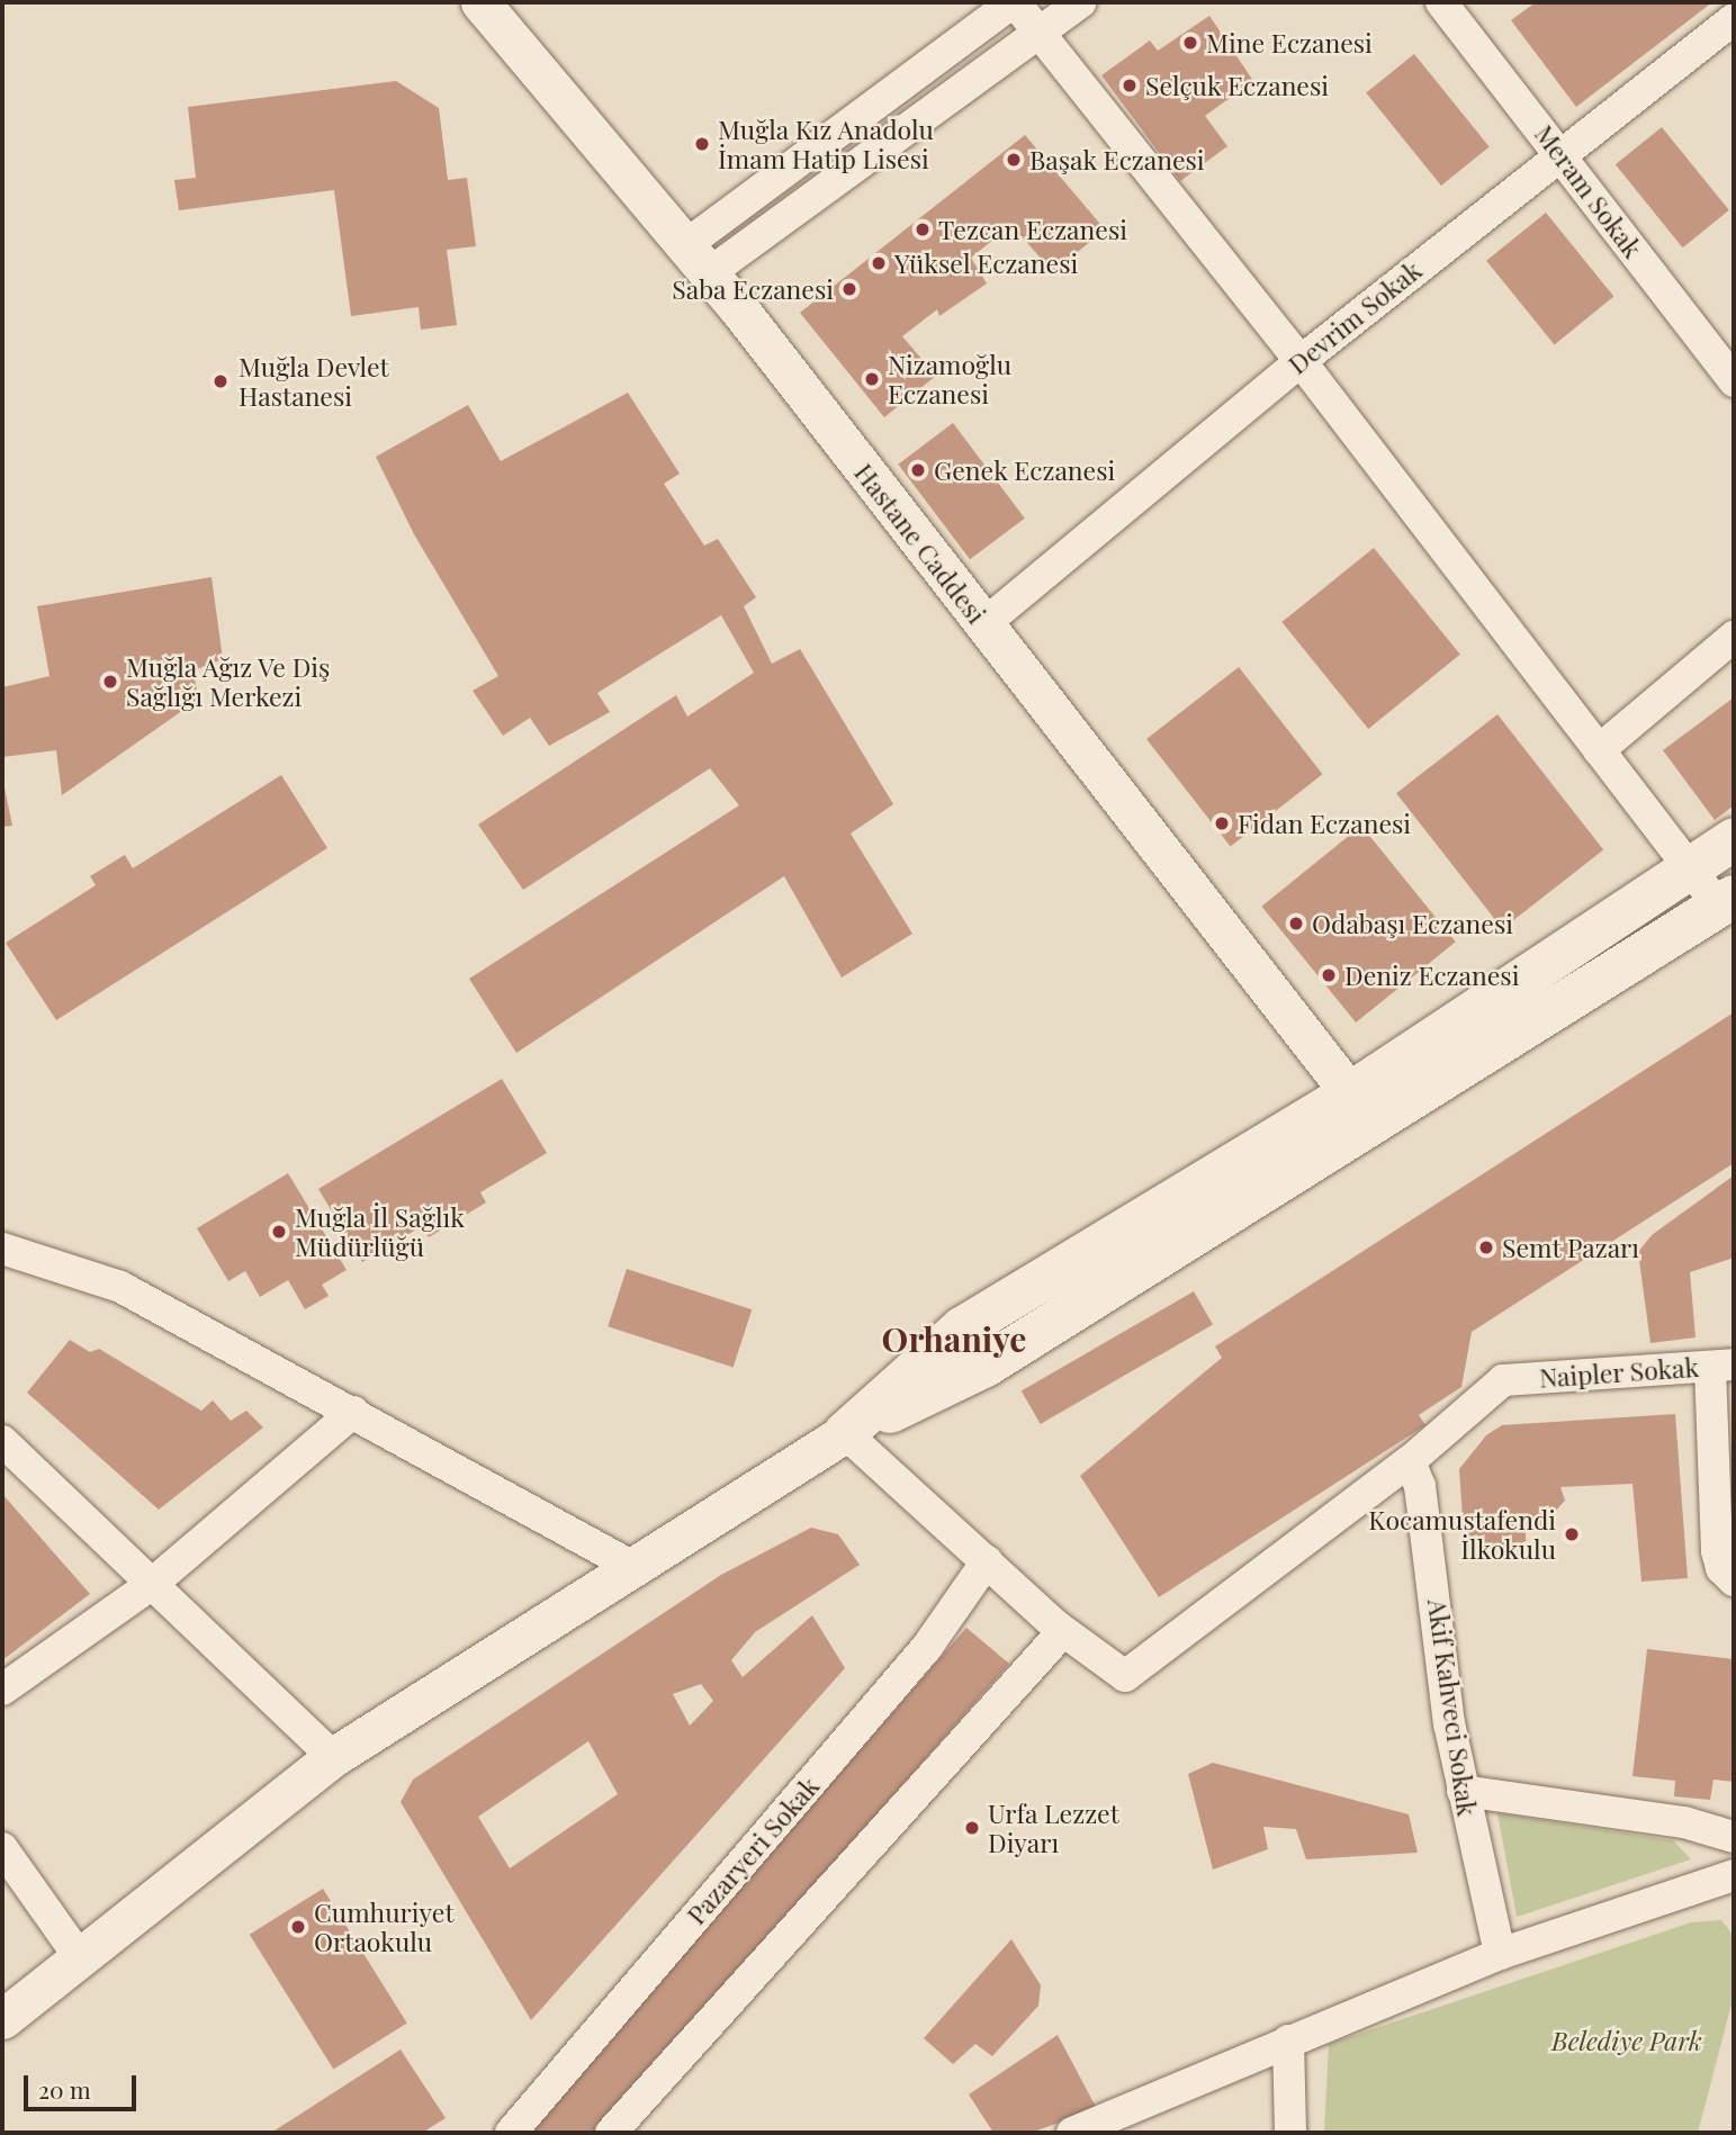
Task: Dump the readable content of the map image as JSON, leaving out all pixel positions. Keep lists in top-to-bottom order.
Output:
{
  "streets": {
    "street": [
      "Meram Sokak",
      "Devrim Sokak",
      "Hastane Caddesi",
      "Naipler Sokak",
      "Akif Kahveci Sokak",
      "Pazaryeri Sokak"
    ]
  },
  "crossings": [
    ["Meram Sokak", "Devrim Sokak"],
    ["Devrim Sokak", "Hastane Caddesi"],
    ["Naipler Sokak", "Akif Kahveci Sokak"]
  ],
  "districts": ["Orhaniye"],
  "parks": ["Belediye Park"],
  "places": [
    "Mine Eczanesi",
    "Selçuk Eczanesi",
    "Muğla Kız Anadolu İmam Hatip Lisesi",
    "Başak Eczanesi",
    "Tezcan Eczanesi",
    "Yüksel Eczanesi",
    "Saba Eczanesi",
    "Nizamoğlu Eczanesi",
    "Muğla Devlet Hastanesi",
    "Genek Eczanesi",
    "Muğla Ağız Ve Diş Sağlığı Merkezi",
    "Fidan Eczanesi",
    "Odabaşı Eczanesi",
    "Deniz Eczanesi",
    "Muğla İl Sağlık Müdürlüğü",
    "Semt Pazarı",
    "Kocamustafendi İlkokulu",
    "Urfa Lezzet Diyarı",
    "Cumhuriyet Ortaokulu"
  ],
  "scale_bar": "20 m"
}
